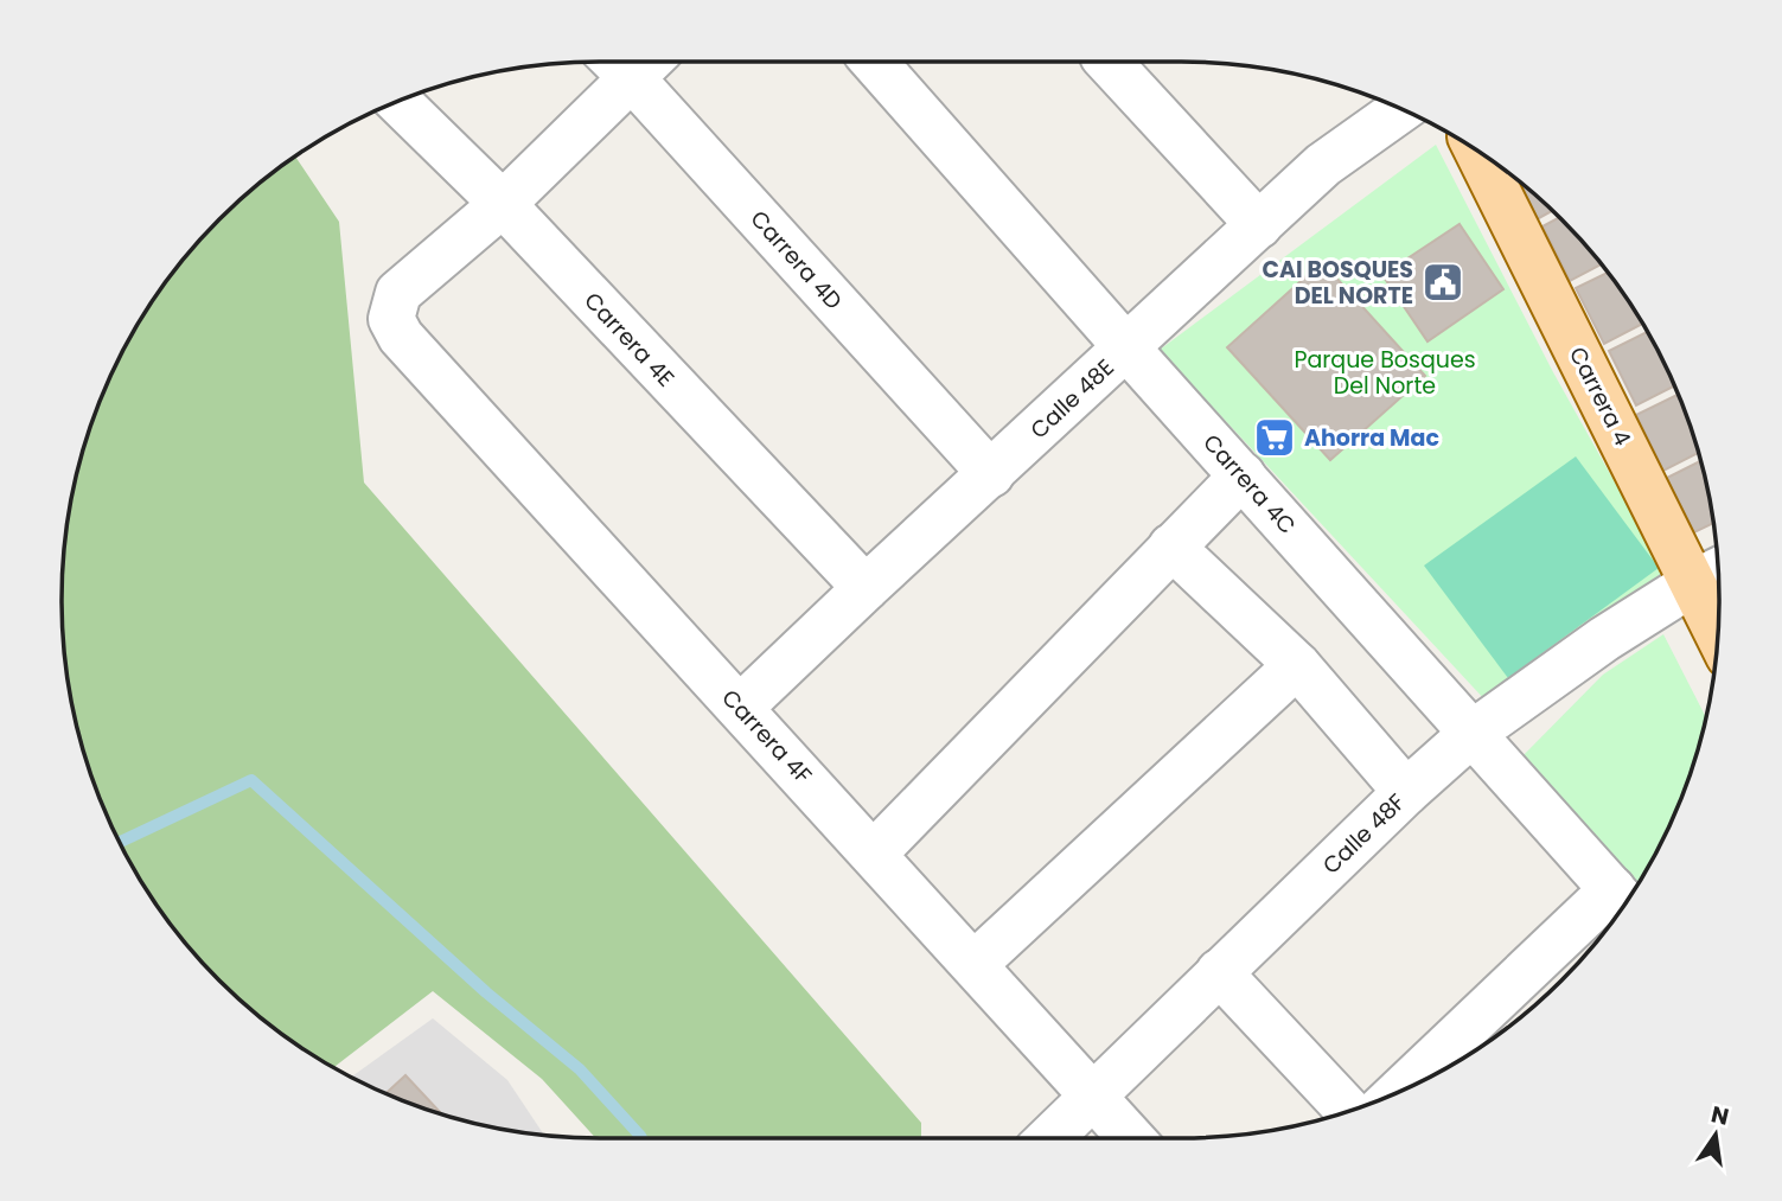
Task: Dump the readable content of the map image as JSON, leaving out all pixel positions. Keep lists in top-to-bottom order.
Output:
{
  "streets": {
    "main road": ["Carrera 4"],
    "street": [
      "Carrera 4D",
      "Carrera 4E",
      "Calle 48E",
      "Carrera 4C",
      "Carrera 4F",
      "Calle 48F"
    ]
  },
  "crossings": [
    ["Carrera 4D", "Calle 48E"],
    ["Carrera 4E", "Calle 48E"],
    ["Carrera 4E", "Carrera 4F"],
    ["Carrera 4", "Calle 48F"],
    ["Calle 48E", "Carrera 4C"],
    ["Calle 48E", "Carrera 4F"],
    ["Carrera 4C", "Calle 48F"],
    ["Carrera 4F", "Calle 48F"]
  ],
  "parks": ["Parque Bosques Del Norte"],
  "places": {
    "public building": ["CAI BOSQUES DEL NORTE"],
    "supermarket": ["Ahorra Mac"]
  },
  "north": "top"
}
